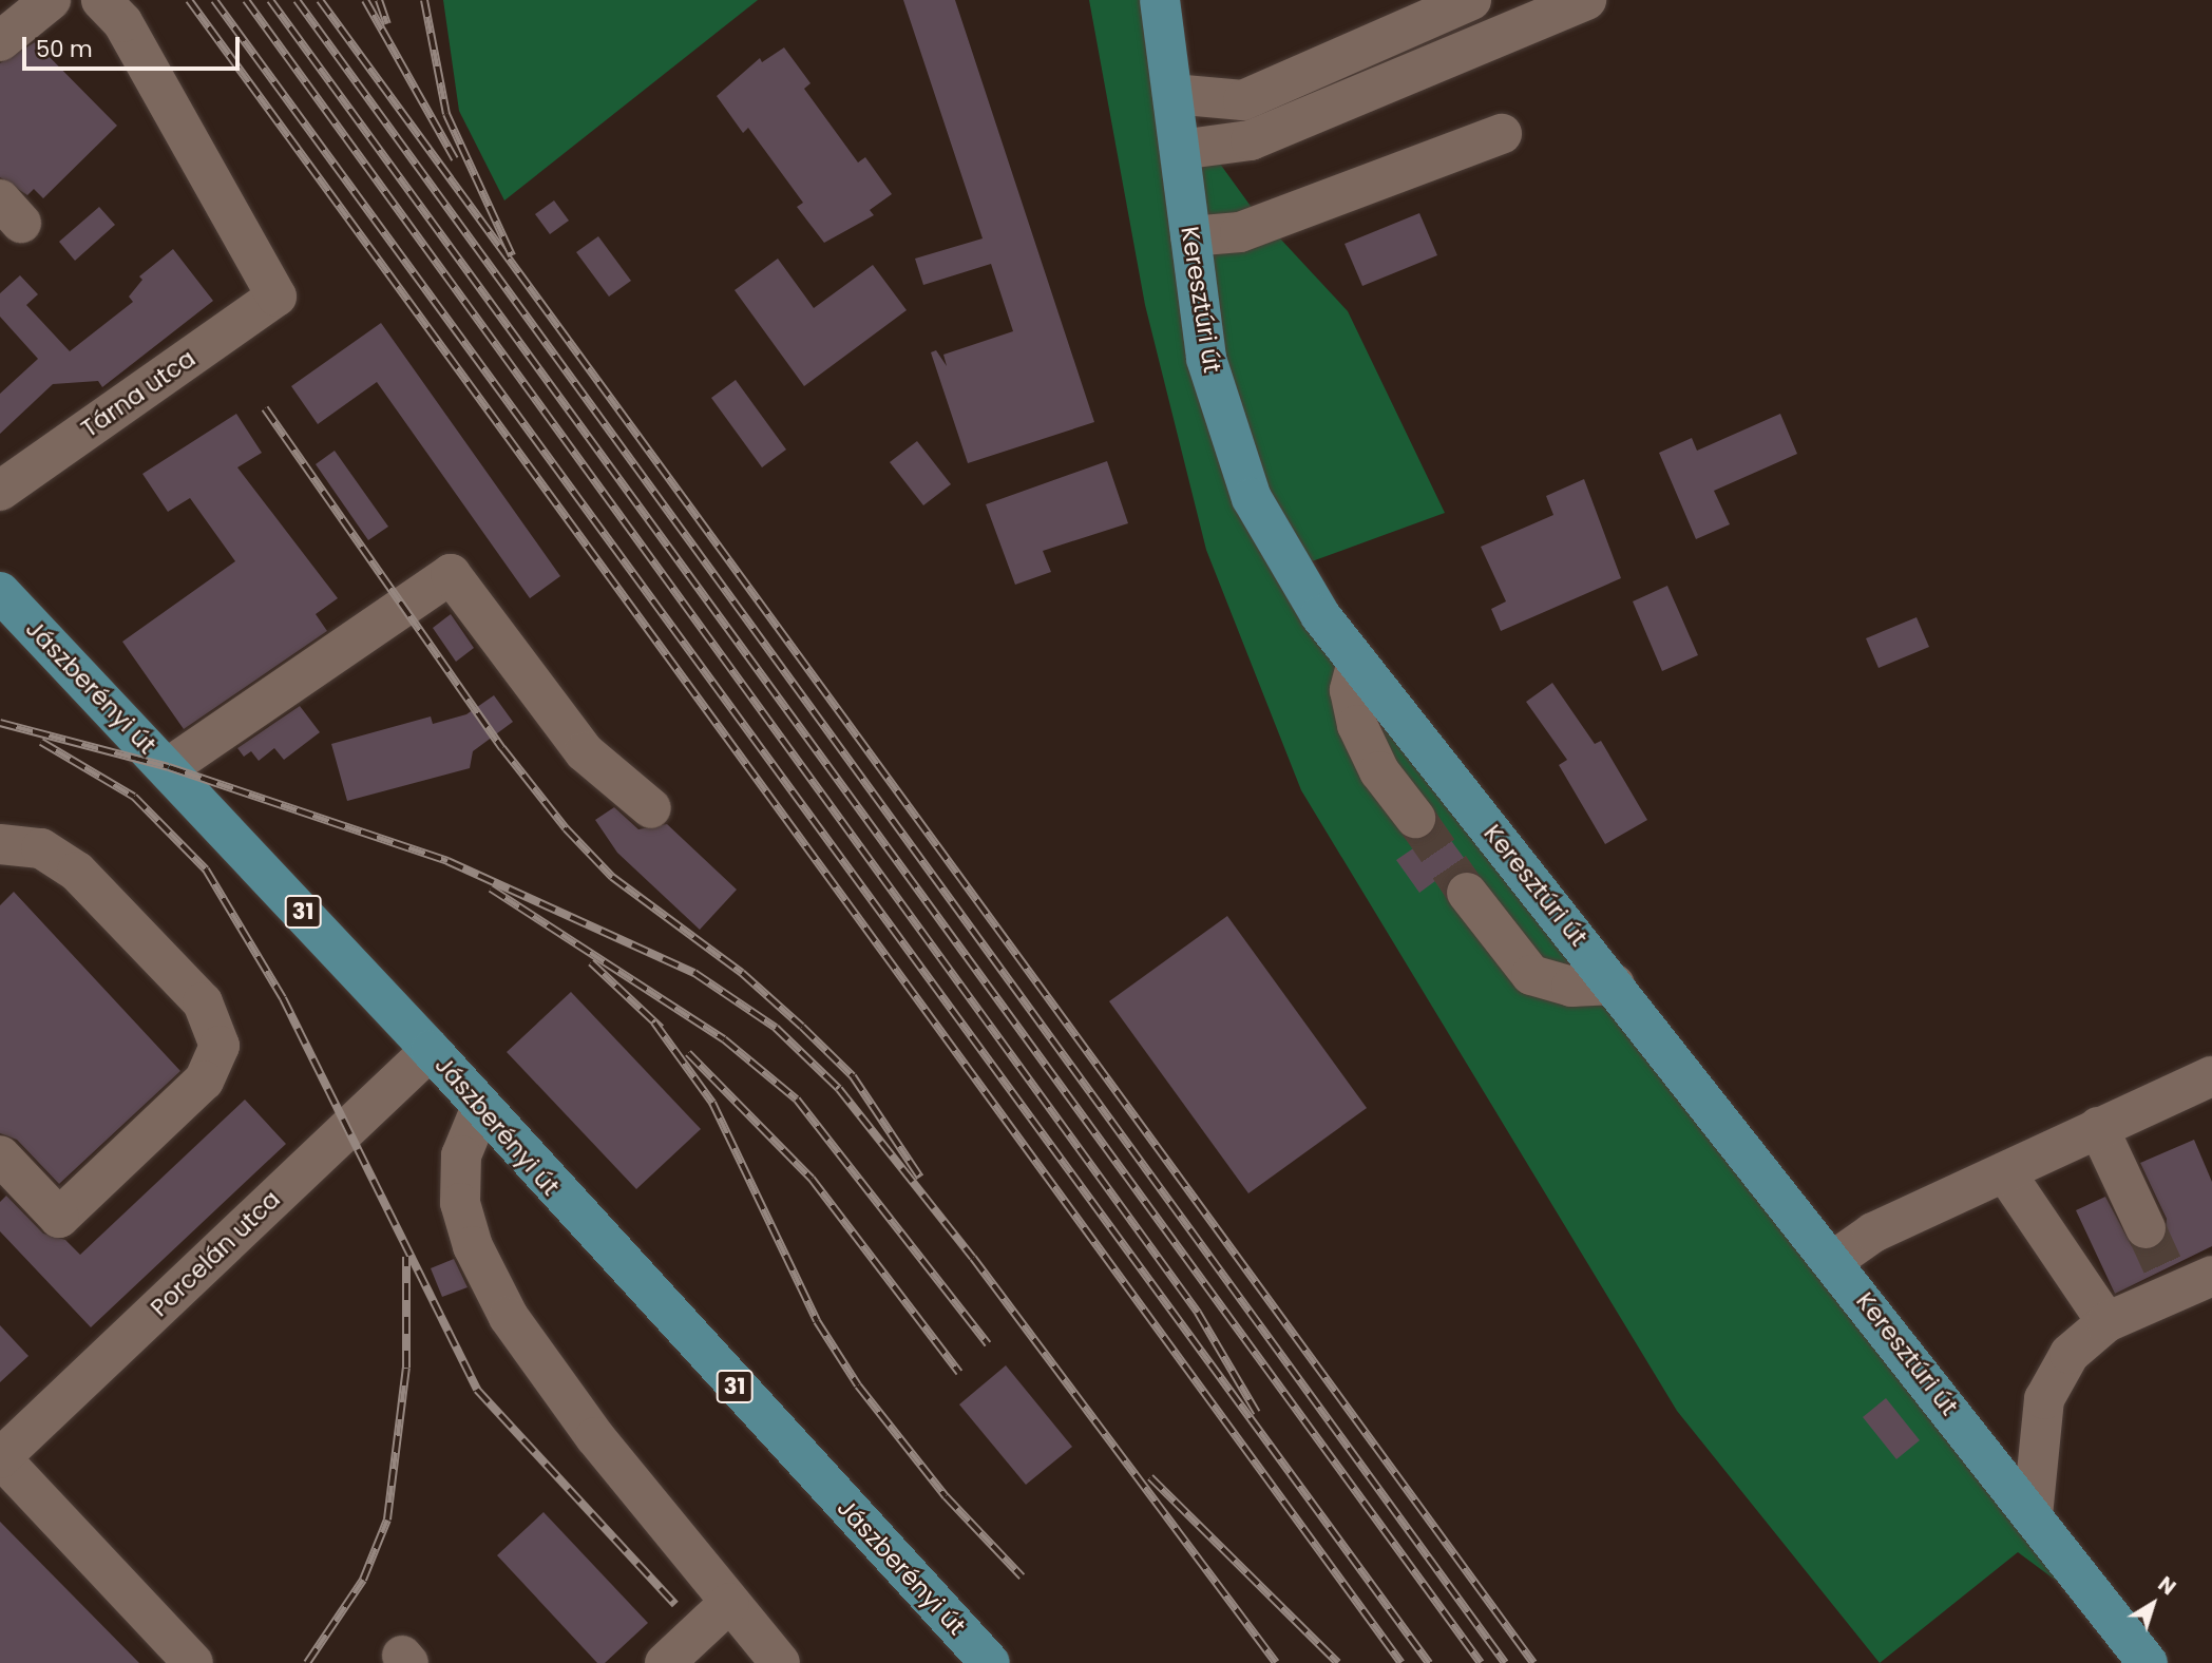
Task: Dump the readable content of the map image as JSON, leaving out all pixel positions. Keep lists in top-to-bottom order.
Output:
{
  "streets": {
    "main road": ["Keresztúri út", "Jászberényi út", "31"],
    "street": ["Tárna utca", "Porcelán utca"]
  },
  "crossings": [
    ["Jászberényi út", "Porcelán utca"]
  ],
  "scale_bar": "50 m",
  "north": "top right"
}
